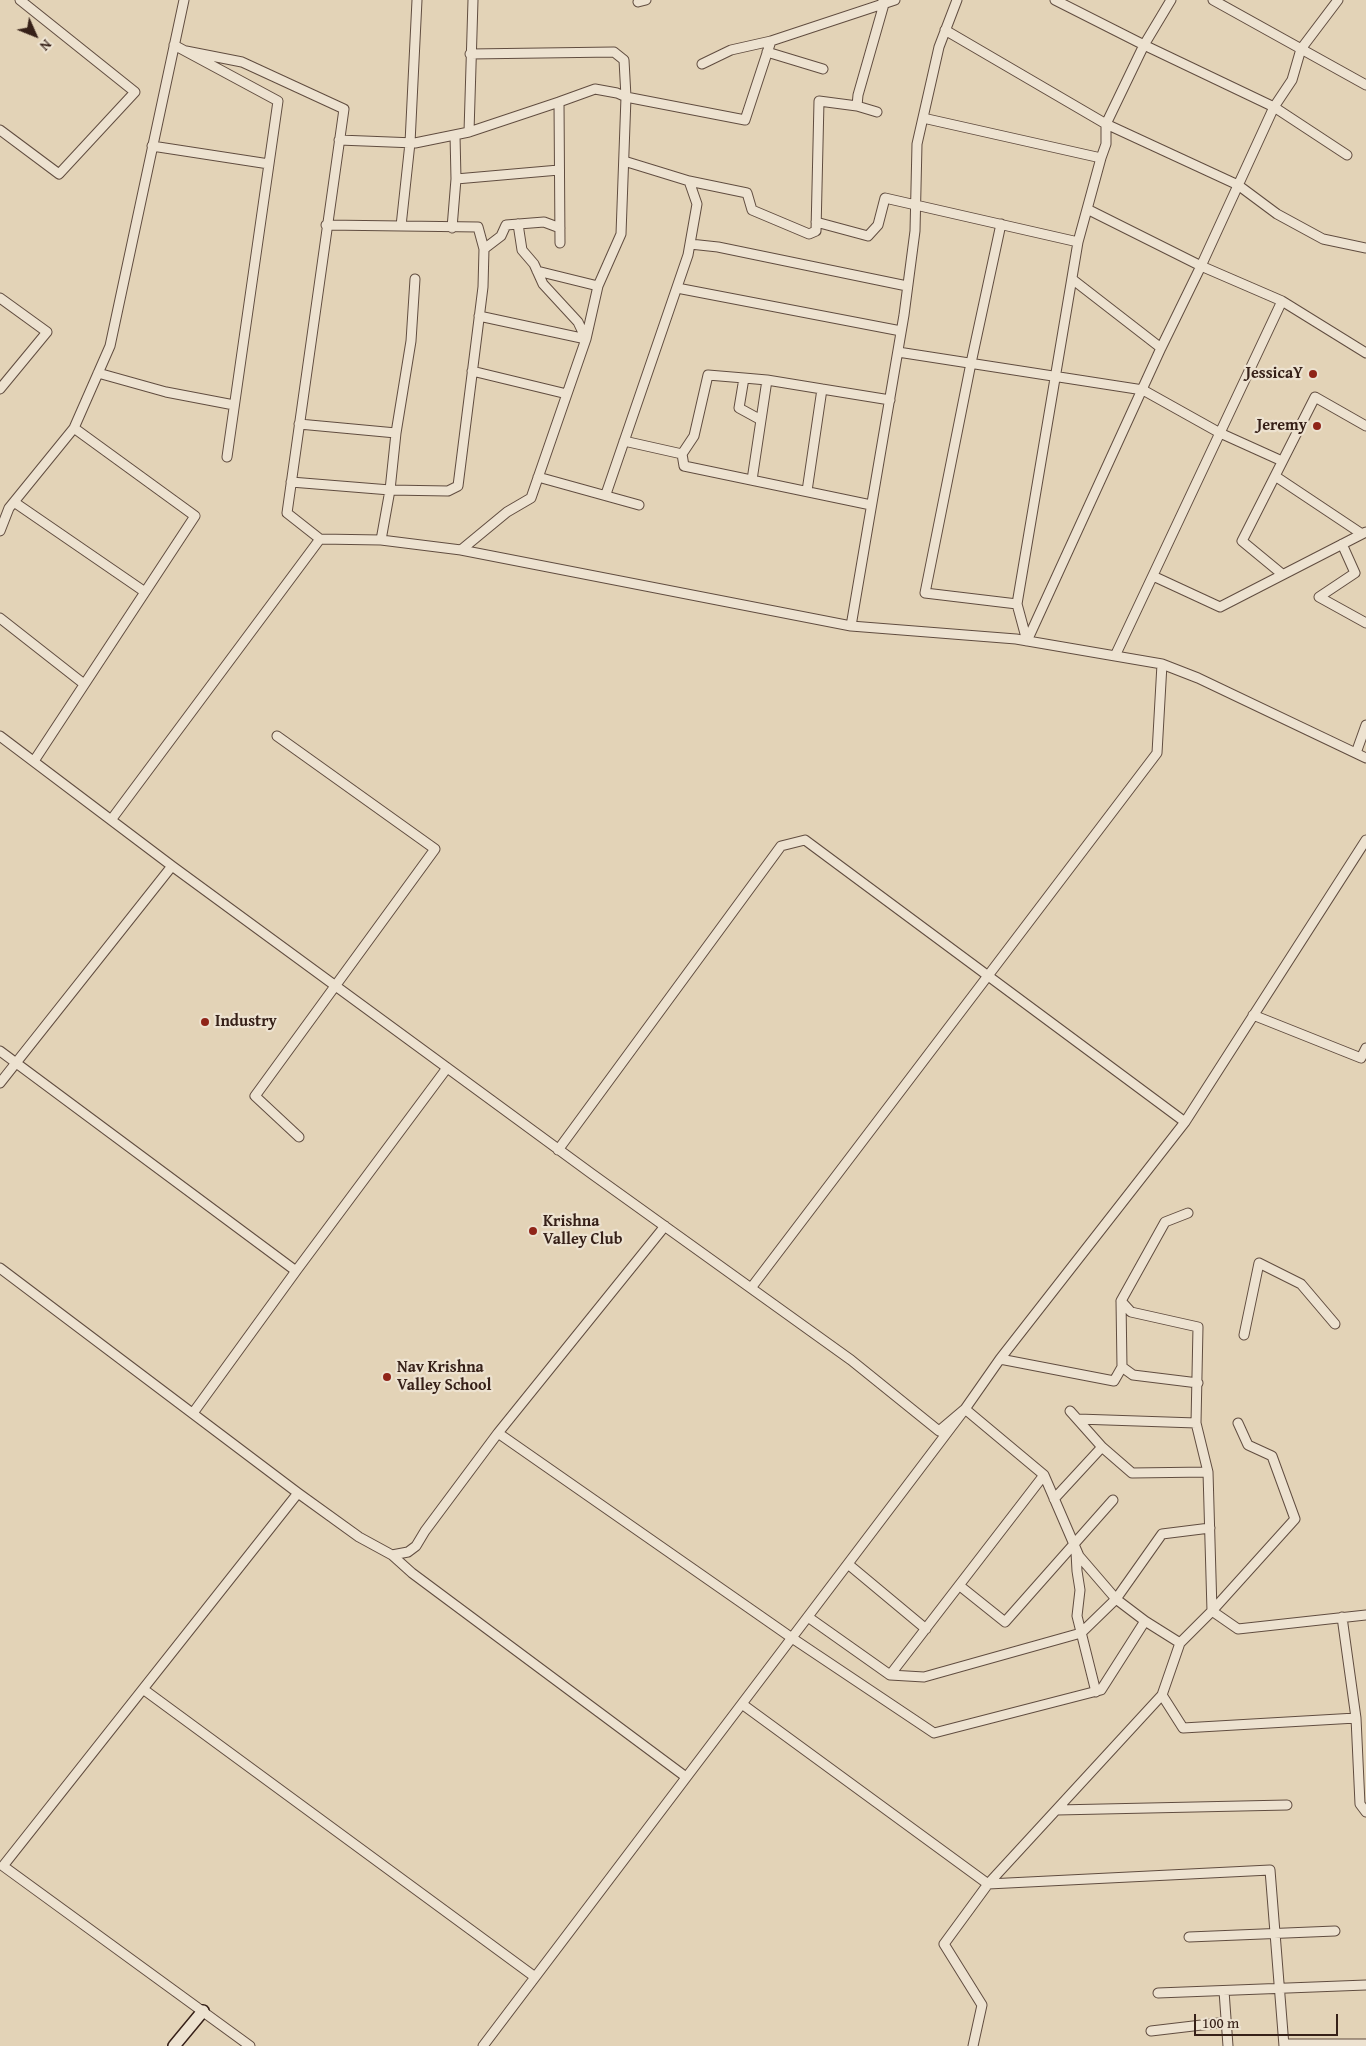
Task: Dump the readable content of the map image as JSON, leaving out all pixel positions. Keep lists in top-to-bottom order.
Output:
{
  "places": [
    "JessicaY",
    "Jeremy",
    "Industry",
    "Krishna Valley Club",
    "Nav Krishna Valley School"
  ],
  "scale_bar": "100 m",
  "north": "bottom right"
}
